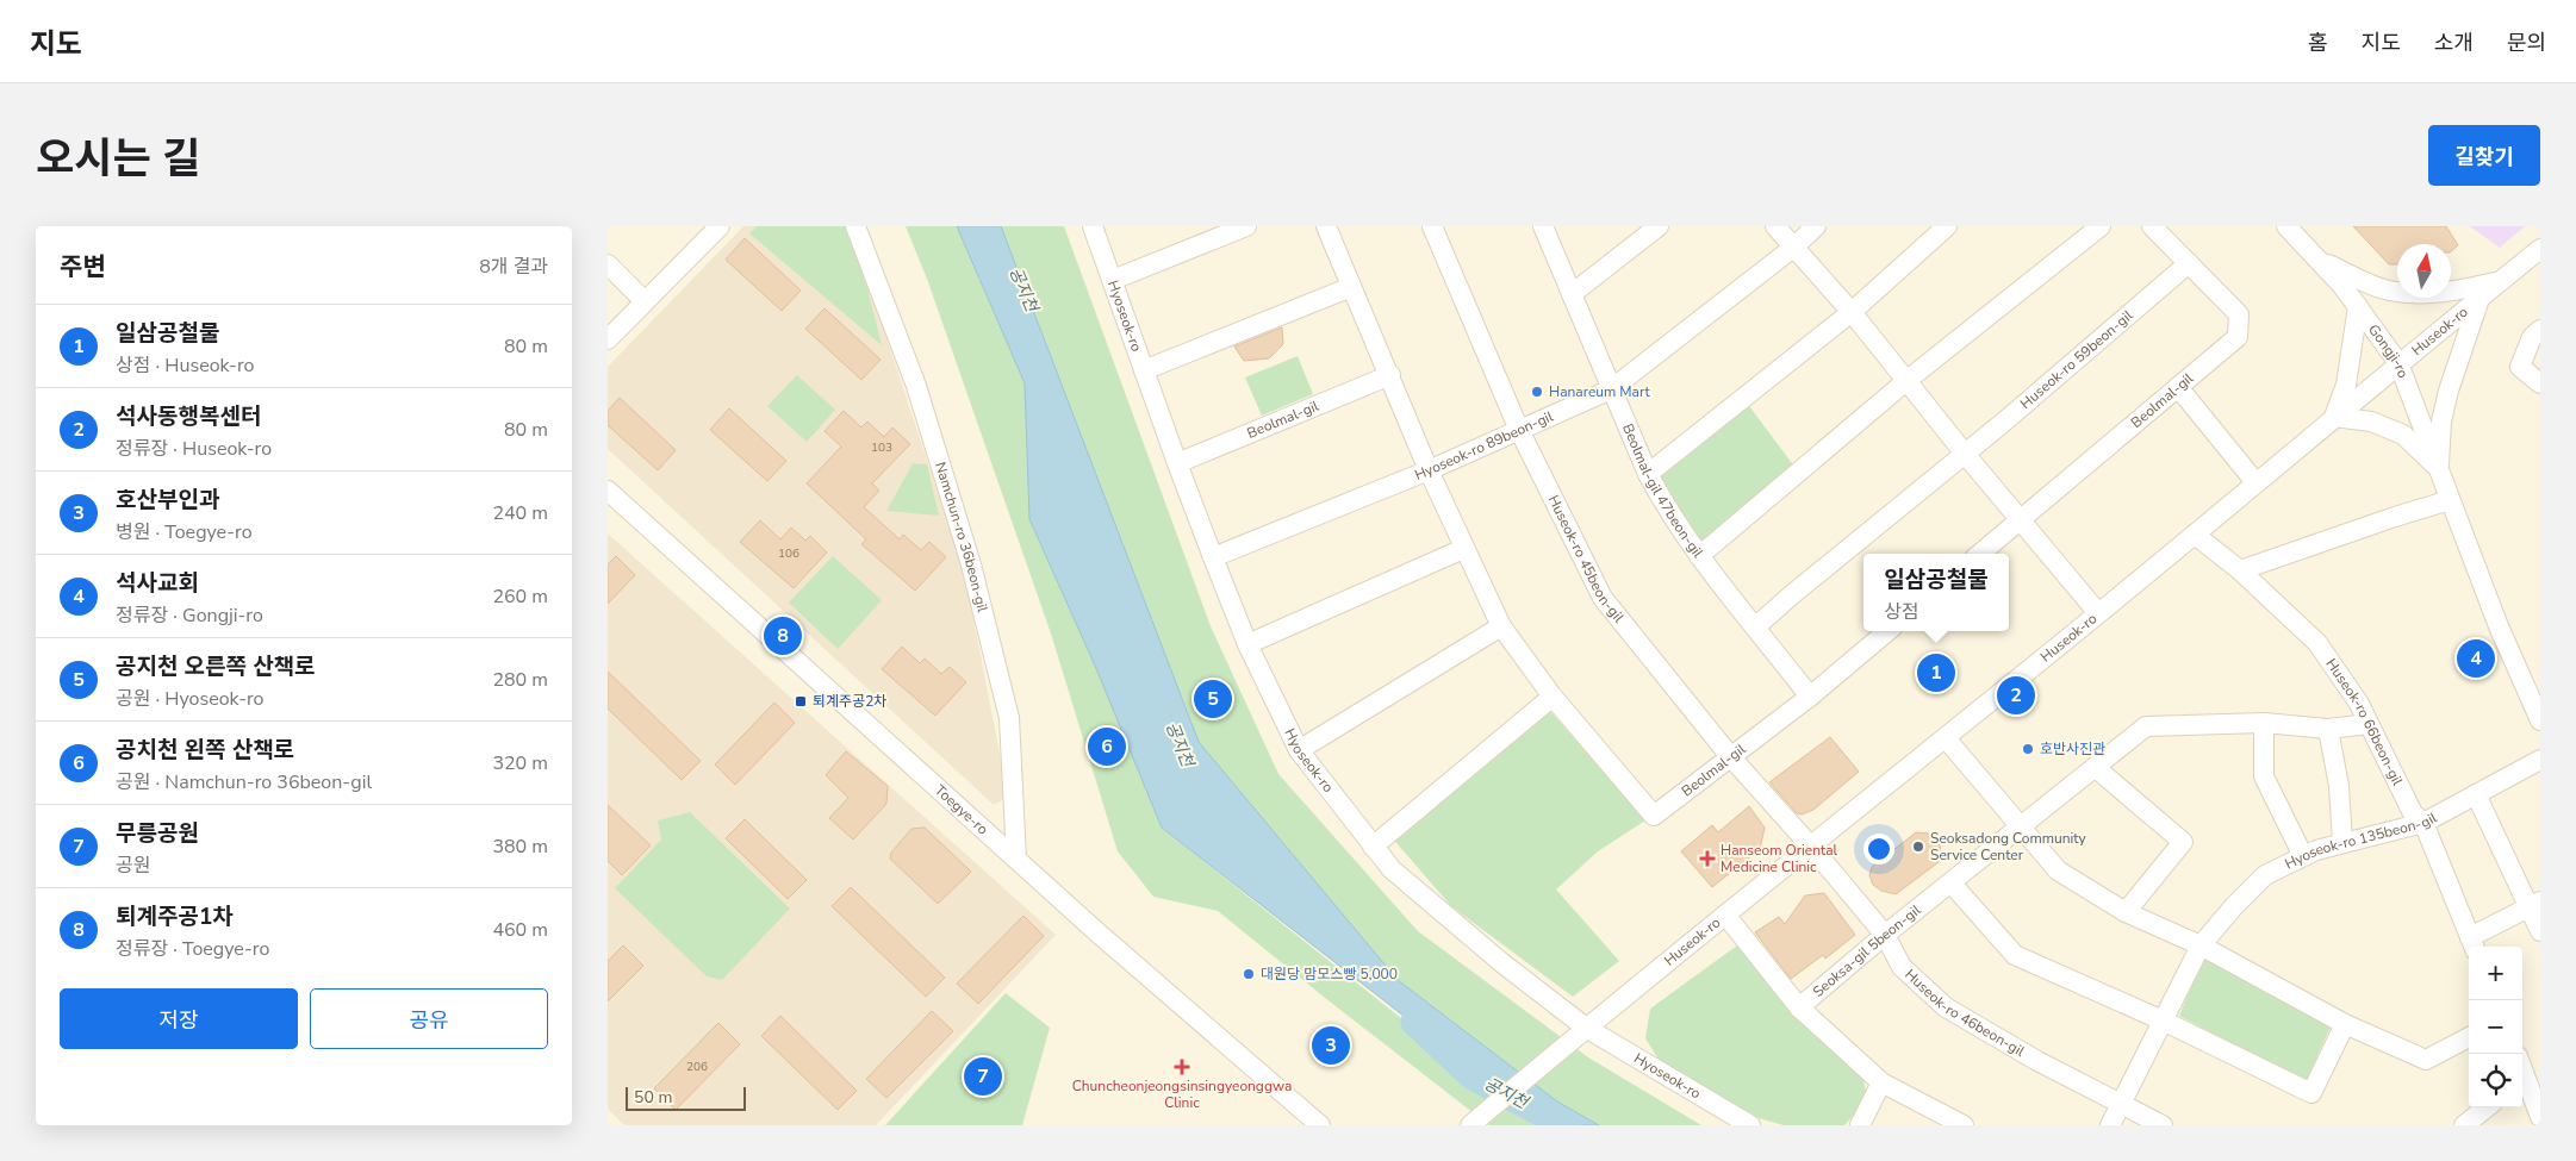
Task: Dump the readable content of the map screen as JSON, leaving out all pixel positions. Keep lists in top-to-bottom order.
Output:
{
  "streets": {
    "street": [
      "Hyoseok-ro",
      "Huseok-ro",
      "Gongji-ro",
      "Huseok-ro 59beon-gil",
      "Beolmal-gil",
      "Hyoseok-ro 89beon-gil",
      "Beolmal-gil 47beon-gil",
      "Namchun-ro 36beon-gil",
      "Huseok-ro 45beon-gil",
      "Huseok-ro 66beon-gil",
      "Toegye-ro",
      "Hyoseok-ro 135beon-gil",
      "Seoksa-gil 5beon-gil",
      "Huseok-ro 46beon-gil"
    ]
  },
  "crossings": [
    ["Hyoseok-ro", "Huseok-ro"],
    ["Hyoseok-ro", "Beolmal-gil"],
    ["Hyoseok-ro", "Hyoseok-ro 89beon-gil"],
    ["Huseok-ro", "Gongji-ro"],
    ["Huseok-ro", "Huseok-ro 45beon-gil"],
    ["Huseok-ro", "Huseok-ro 66beon-gil"],
    ["Huseok-ro", "Huseok-ro 46beon-gil"],
    ["Huseok-ro 59beon-gil", "Beolmal-gil"],
    ["Huseok-ro 59beon-gil", "Beolmal-gil 47beon-gil"],
    ["Beolmal-gil", "Hyoseok-ro 89beon-gil"],
    ["Beolmal-gil", "Beolmal-gil 47beon-gil"],
    ["Beolmal-gil", "Huseok-ro 45beon-gil"],
    ["Hyoseok-ro 89beon-gil", "Beolmal-gil 47beon-gil"],
    ["Hyoseok-ro 89beon-gil", "Huseok-ro 45beon-gil"],
    ["Namchun-ro 36beon-gil", "Toegye-ro"],
    ["Huseok-ro 45beon-gil", "Huseok-ro 46beon-gil"],
    ["Huseok-ro 66beon-gil", "Hyoseok-ro 135beon-gil"],
    ["Huseok-ro 66beon-gil", "Seoksa-gil 5beon-gil"],
    ["Hyoseok-ro 135beon-gil", "Huseok-ro 46beon-gil"],
    ["Seoksa-gil 5beon-gil", "Huseok-ro 46beon-gil"]
  ],
  "water": ["공지천"],
  "places": {
    "other": [
      "Hanareum Mart",
      "호반사진관",
      "Seoksadong Community Service Center",
      "대원당 맘모스빵 5,000"
    ],
    "transit": ["퇴계주공2차"],
    "health": ["Hanseom Oriental Medicine Clinic", "Chuncheonjeongsinsingyeonggwa Clinic"]
  },
  "house_numbers": ["103", "106", "206"],
  "scale_bar": "50 m",
  "north": "top",
  "page": {
    "header": "지도",
    "nav": [
      "홈",
      "지도",
      "소개",
      "문의"
    ],
    "title": "오시는 길",
    "buttons": [
      "길찾기",
      ["저장", "공유"]
    ],
    "heading": ["주변", "8개 결과"],
    "list": [
      {
        "mark": "1",
        "name": "일삼공철물",
        "note": "상점 · Huseok-ro",
        "value": "80 m"
      },
      {
        "mark": "2",
        "name": "석사동행복센터",
        "note": "정류장 · Huseok-ro",
        "value": "80 m"
      },
      {
        "mark": "3",
        "name": "호산부인과",
        "note": "병원 · Toegye-ro",
        "value": "240 m"
      },
      {
        "mark": "4",
        "name": "석사교회",
        "note": "정류장 · Gongji-ro",
        "value": "260 m"
      },
      {
        "mark": "5",
        "name": "공지천 오른쪽 산책로",
        "note": "공원 · Hyoseok-ro",
        "value": "280 m"
      },
      {
        "mark": "6",
        "name": "공치천 왼쪽 산책로",
        "note": "공원 · Namchun-ro 36beon-gil",
        "value": "320 m"
      },
      {
        "mark": "7",
        "name": "무릉공원",
        "note": "공원",
        "value": "380 m"
      },
      {
        "mark": "8",
        "name": "퇴계주공1차",
        "note": "정류장 · Toegye-ro",
        "value": "460 m"
      }
    ],
    "popup": ["일삼공철물", "상점"],
    "pins": [
      "8",
      "4",
      "1",
      "2",
      "5",
      "6",
      "3",
      "7"
    ],
    "map_buttons": ["+", "−"],
    "scale": "50 m"
  }
}
